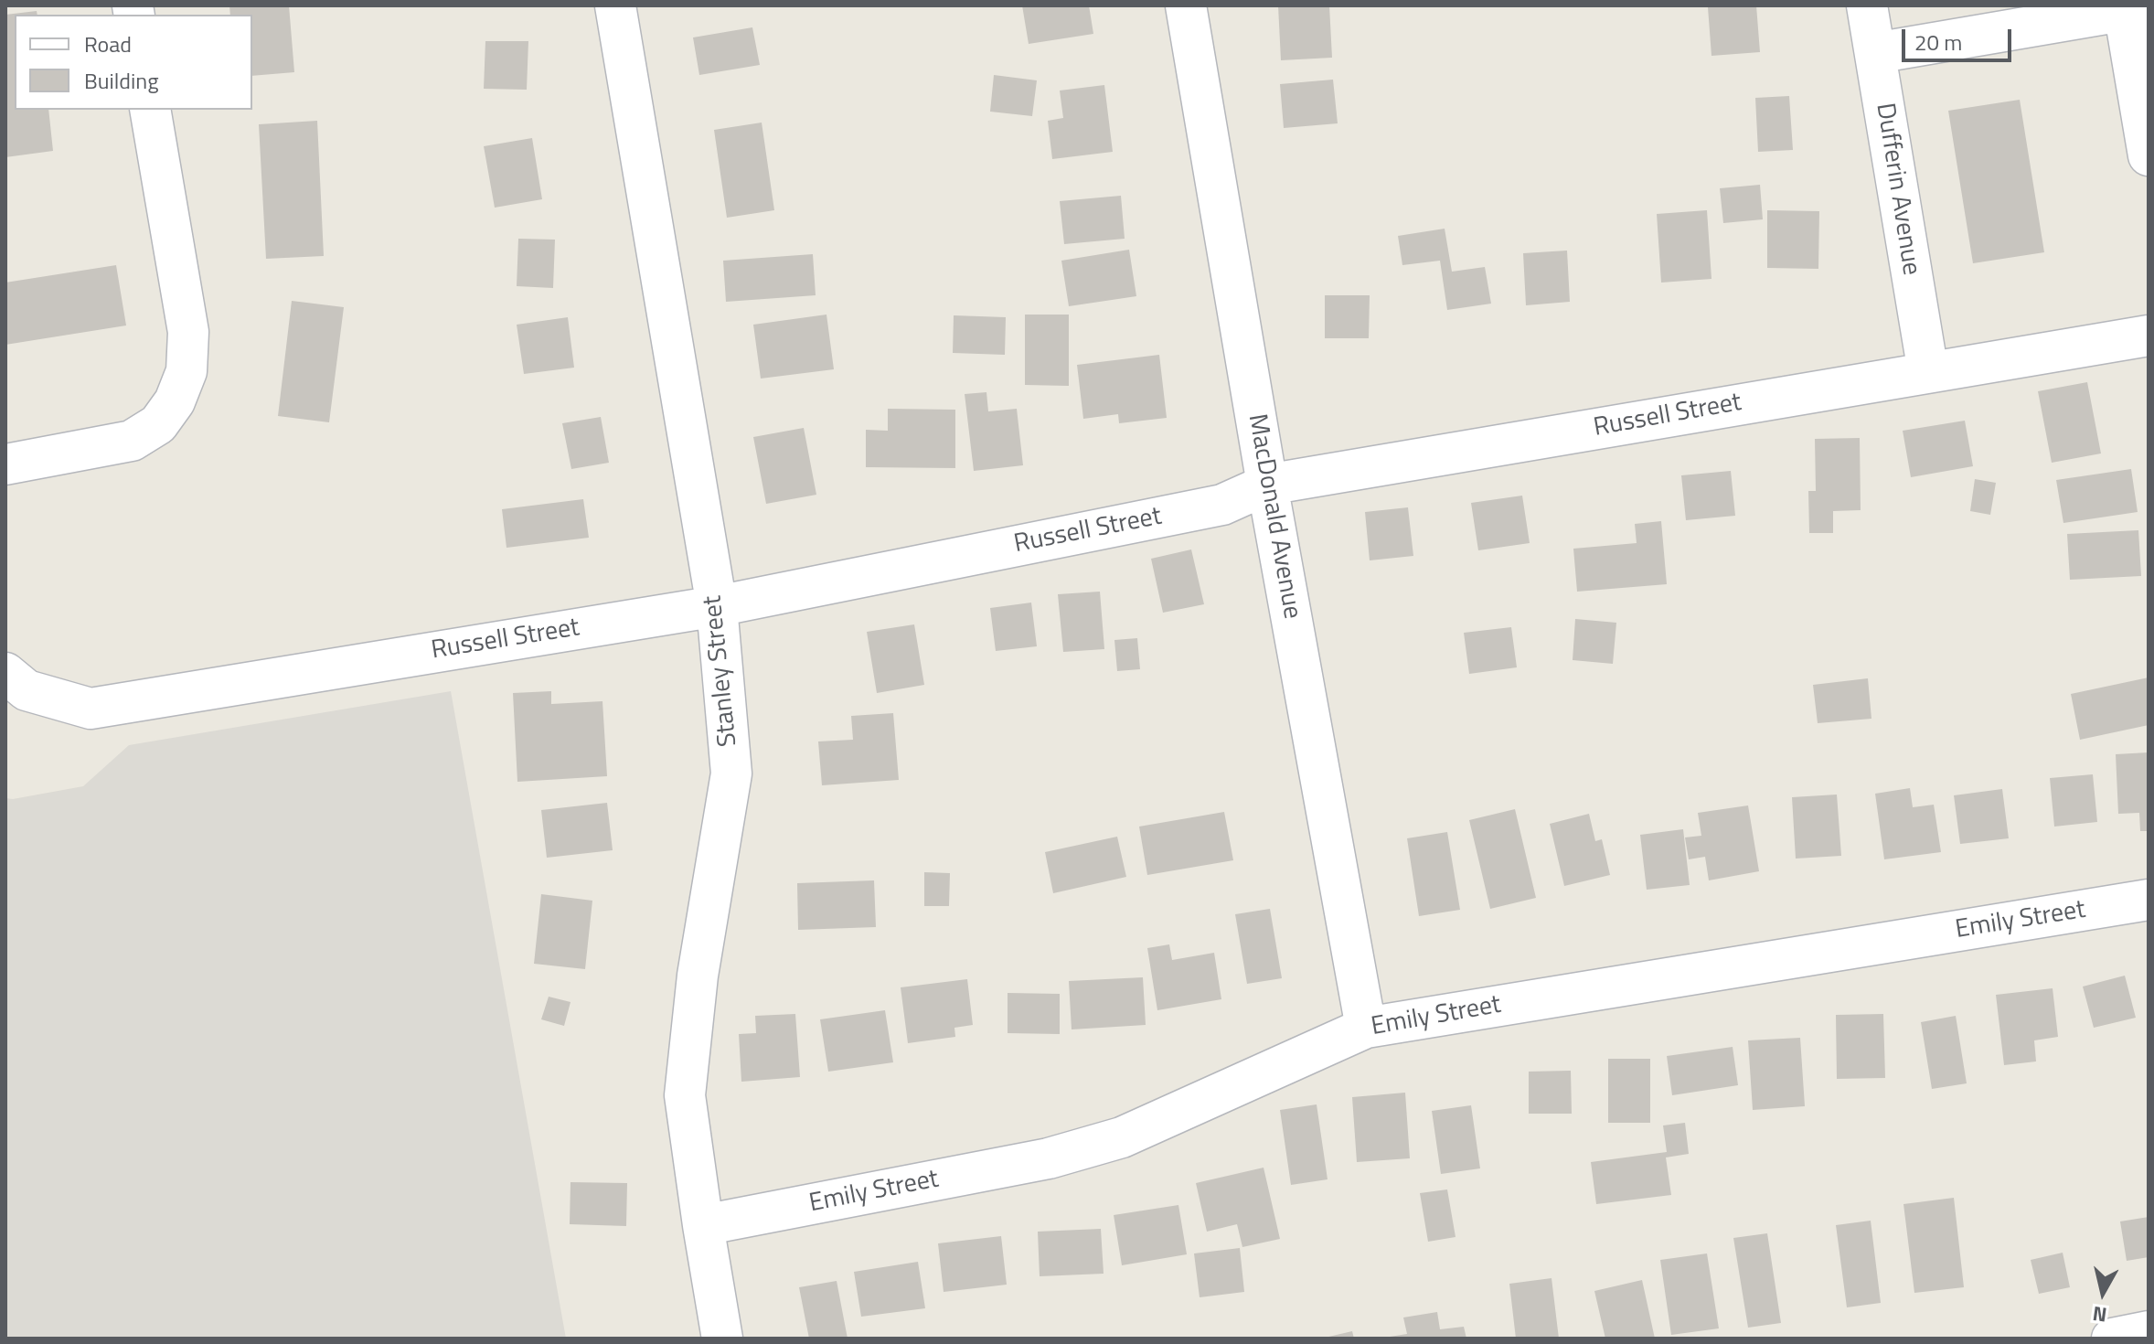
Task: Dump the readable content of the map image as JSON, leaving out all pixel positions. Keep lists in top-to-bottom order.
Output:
{
  "streets": {
    "street": [
      "Dufferin Avenue",
      "Russell Street",
      "MacDonald Avenue",
      "Stanley Street",
      "Emily Street"
    ]
  },
  "crossings": [
    ["Dufferin Avenue", "Russell Street"],
    ["Russell Street", "MacDonald Avenue"],
    ["Russell Street", "Stanley Street"],
    ["MacDonald Avenue", "Emily Street"],
    ["Stanley Street", "Emily Street"]
  ],
  "legend": ["Road", "Building"],
  "scale_bar": "20 m",
  "north": "bottom"
}
